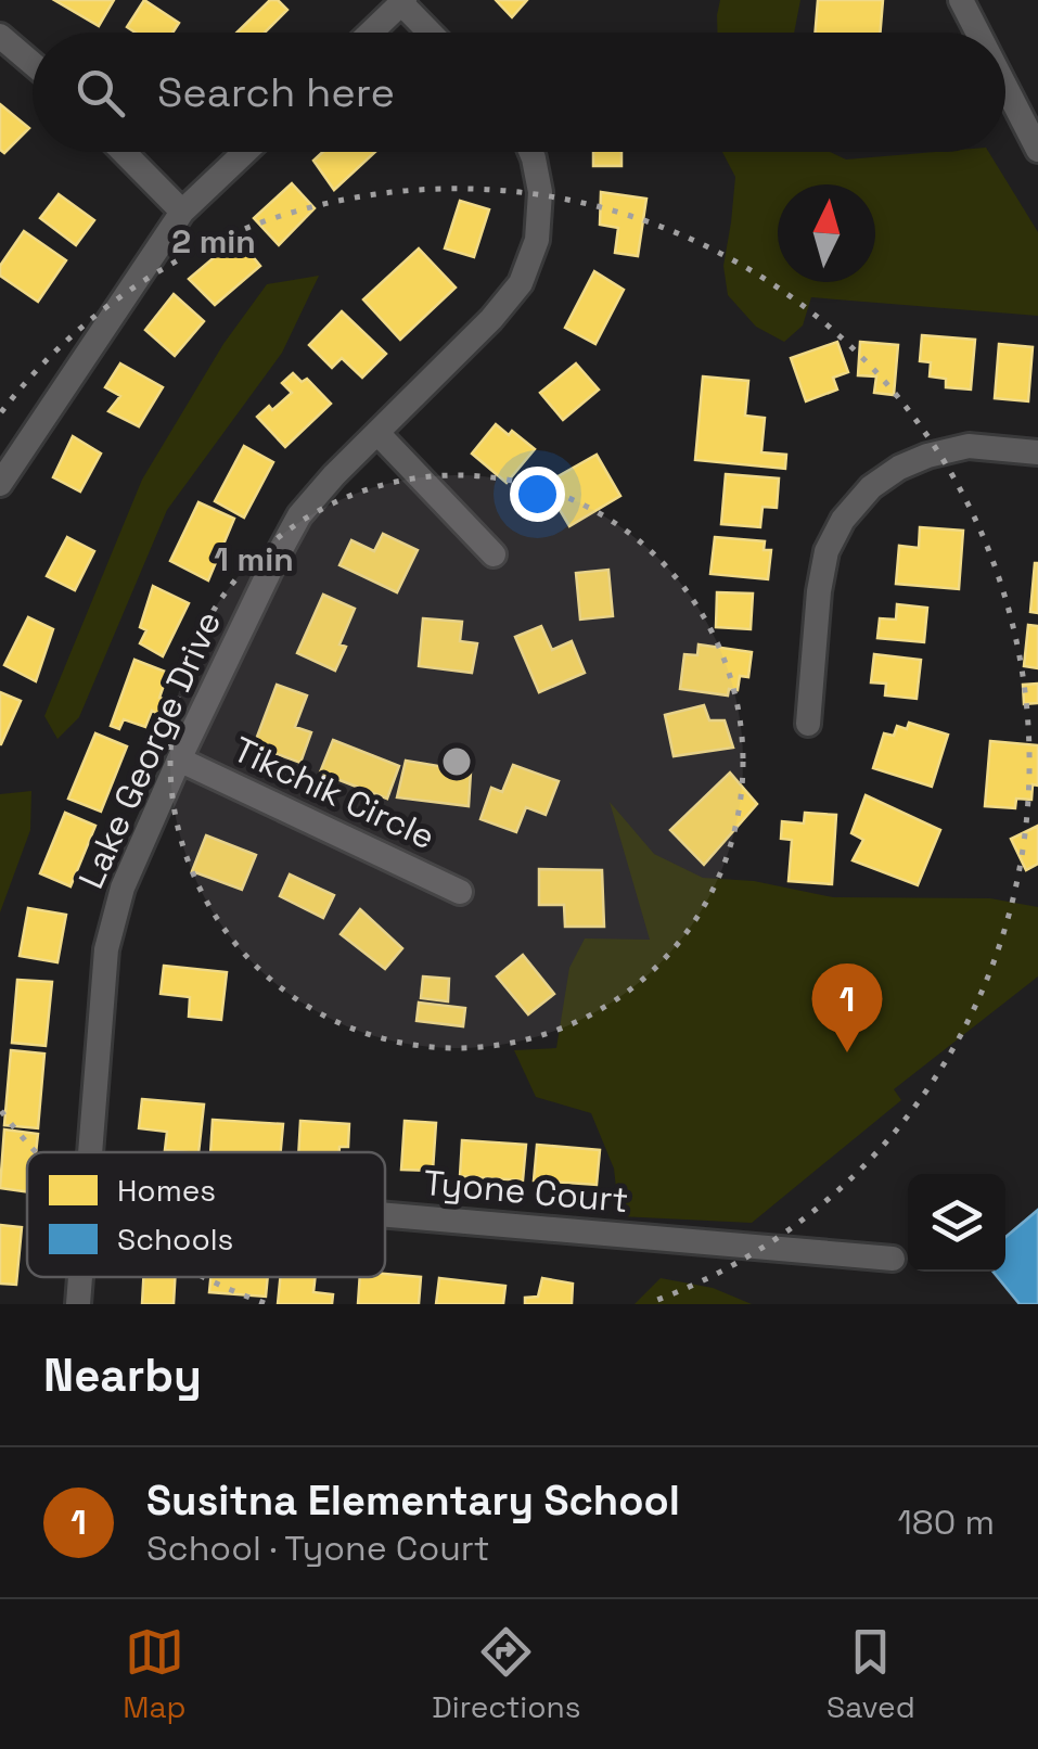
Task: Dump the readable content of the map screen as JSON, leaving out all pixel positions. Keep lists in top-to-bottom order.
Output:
{
  "streets": {
    "street": ["Lake George Drive", "Tikchik Circle", "Tyone Court"]
  },
  "crossings": [
    ["Lake George Drive", "Tikchik Circle"]
  ],
  "legend": ["Homes", "Schools"],
  "north": "top",
  "page": {
    "search": "Search here",
    "pins": "1",
    "heading": "Nearby",
    "list": [
      {
        "mark": "1",
        "name": "Susitna Elementary School",
        "note": "School · Tyone Court",
        "value": "180 m"
      }
    ],
    "nav": ["Map", "Directions", "Saved"]
  },
  "rings": ["2 min", "1 min"]
}
